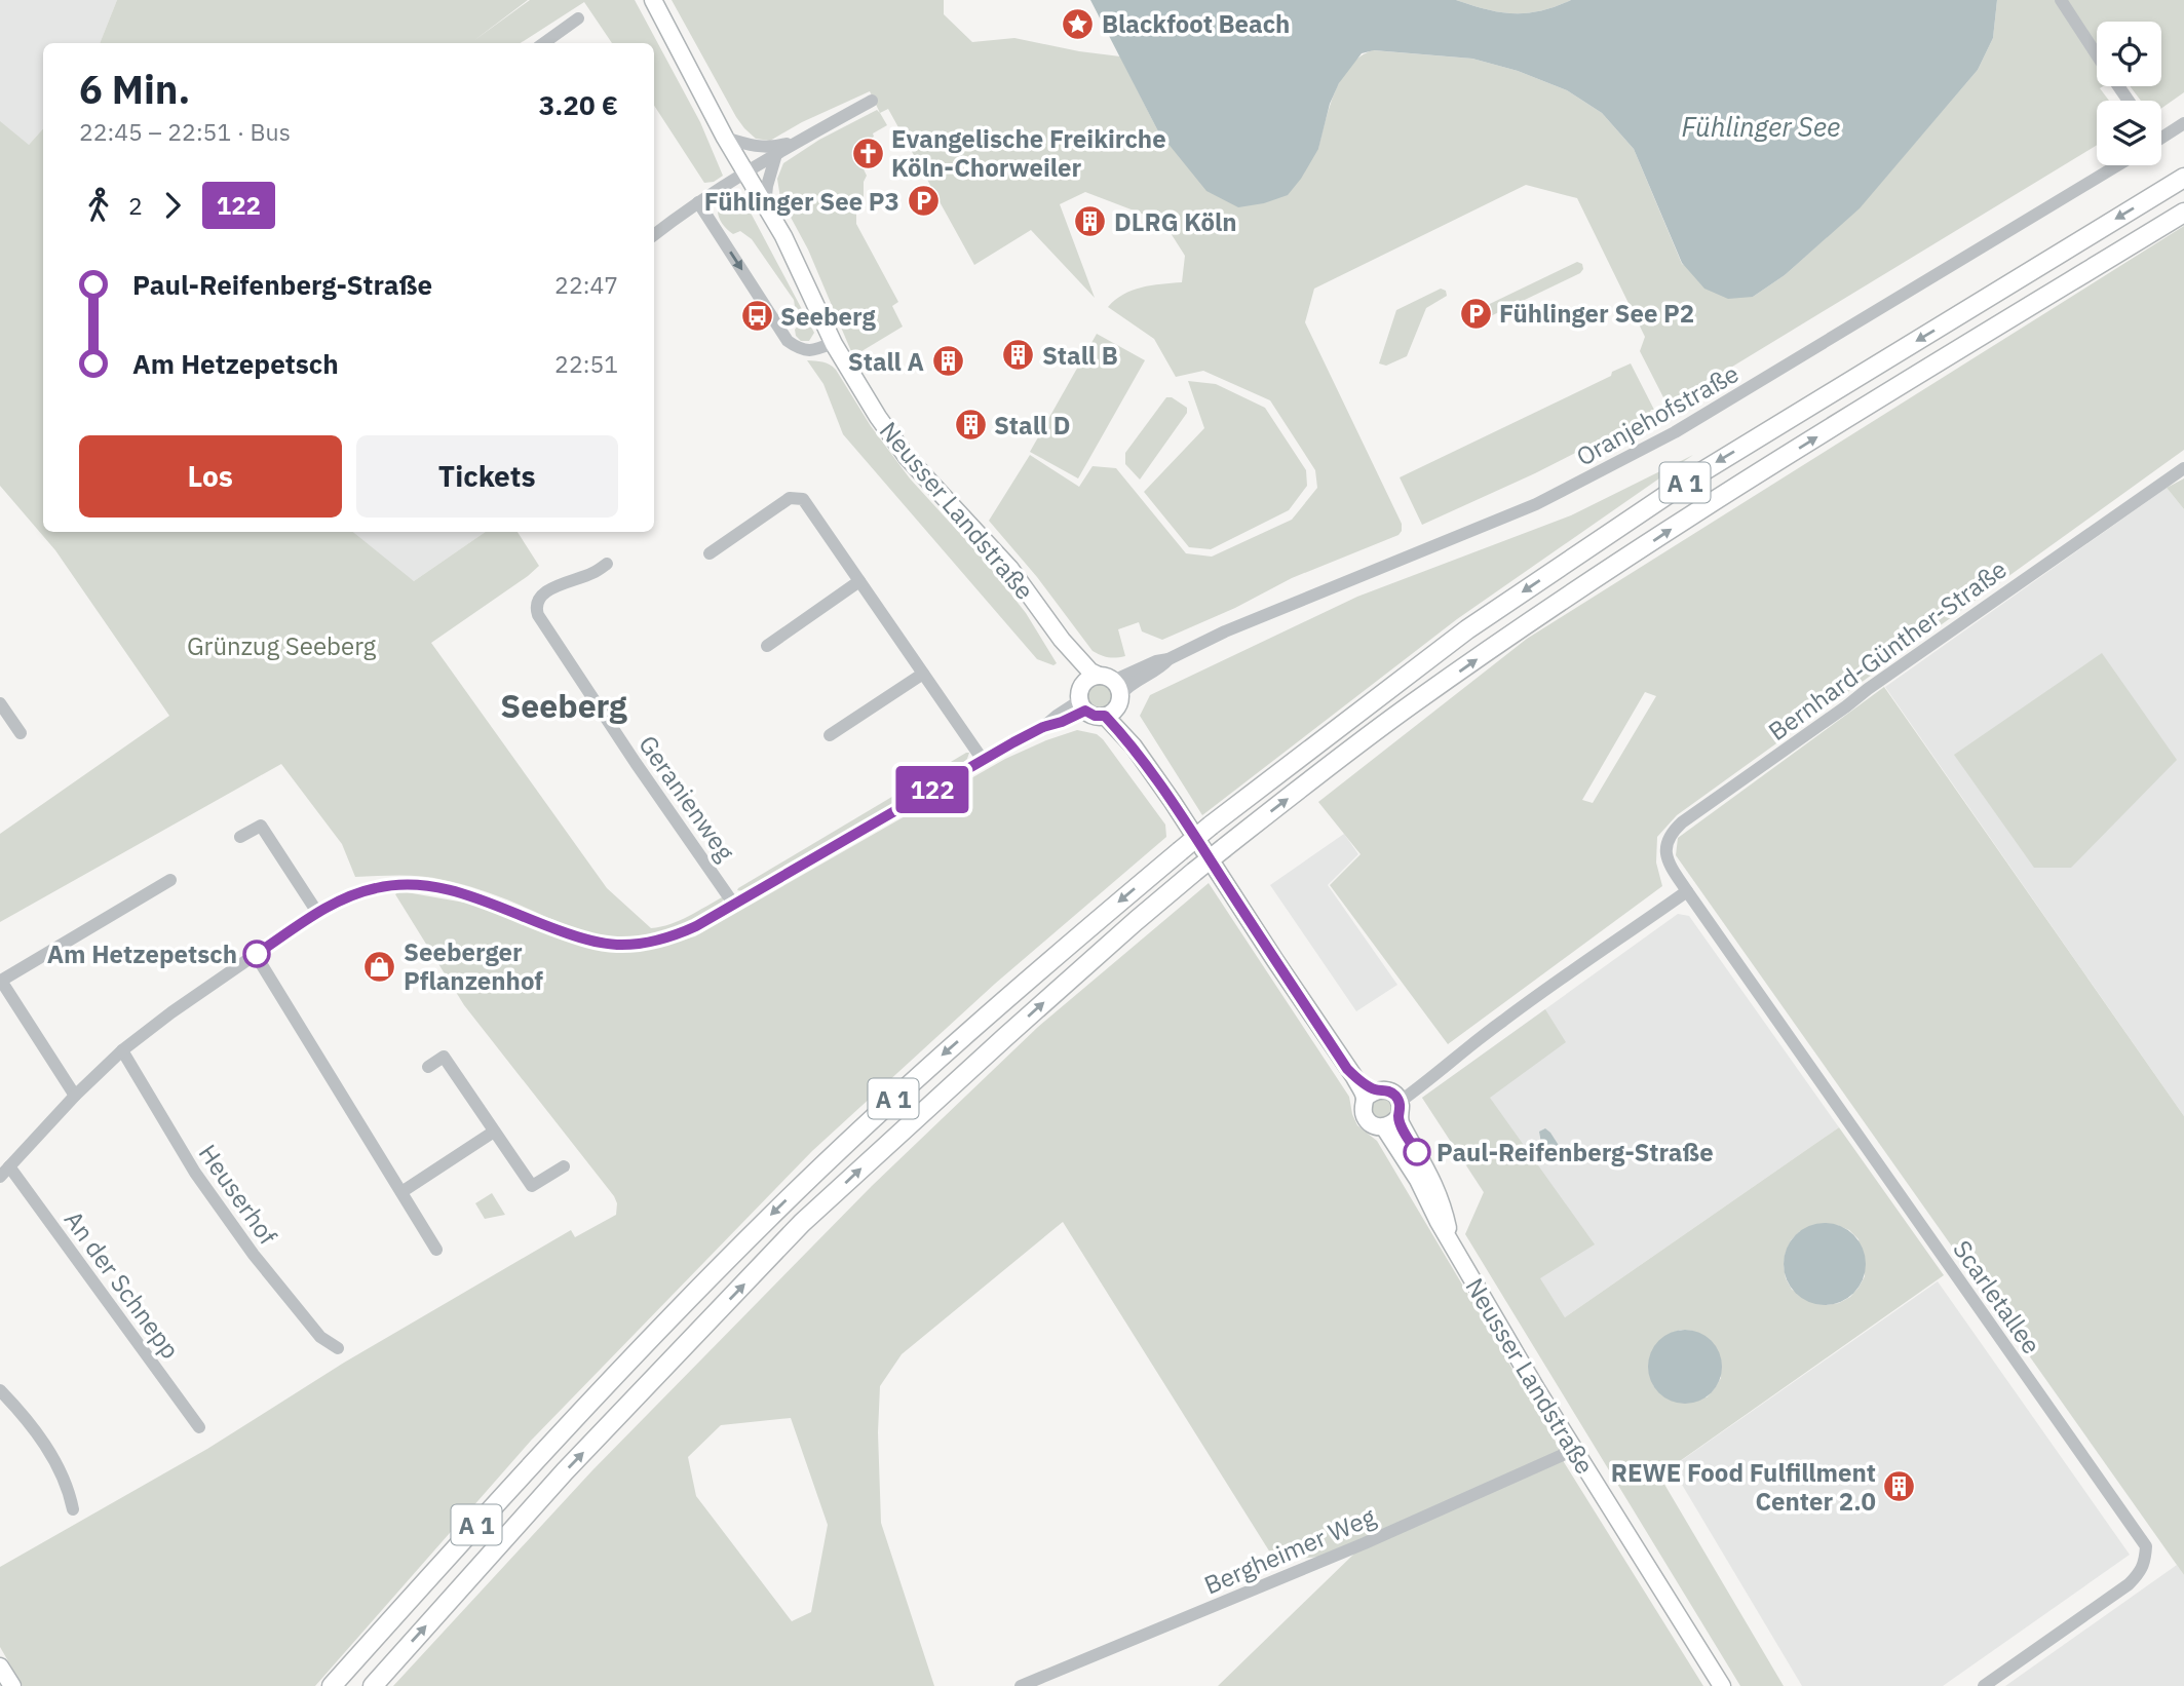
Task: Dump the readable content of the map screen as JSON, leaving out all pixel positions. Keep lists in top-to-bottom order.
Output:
{
  "streets": {
    "highway": ["A 1"],
    "main road": ["Neusser Landstraße"],
    "street": [
      "Oranjehofstraße",
      "Bernhard-Günther-Straße",
      "Geranienweg",
      "Heuserhof",
      "An der Schnepp",
      "Scarletallee",
      "Bergheimer Weg"
    ]
  },
  "crossings": [
    ["Oranjehofstraße", "Neusser Landstraße"],
    ["Neusser Landstraße", "Bergheimer Weg"],
    ["Bernhard-Günther-Straße", "Scarletallee"]
  ],
  "districts": ["Seeberg"],
  "water": ["Fühlinger See"],
  "parks": ["Grünzug Seeberg"],
  "places": {
    "place": ["Blackfoot Beach"],
    "church": ["Evangelische Freikirche Köln-Chorweiler"],
    "parking": ["Fühlinger See P3", "Fühlinger See P2"],
    "building": [
      "DLRG Köln",
      "Stall B",
      "Stall A",
      "Stall D",
      "REWE Food Fulfillment Center 2.0"
    ],
    "bus stop": ["Seeberg"],
    "other": ["Am Hetzepetsch", "Paul-Reifenberg-Straße"],
    "shop": ["Seeberger Pflanzenhof"]
  },
  "lines": ["bus line 122"],
  "page": {
    "on_map": "122",
    "heading": ["6 Min.", "22:45 – 22:51 · Bus", "3.20 €"],
    "legs": ["2", "122"],
    "list": [
      {
        "name": "Paul-Reifenberg-Straße",
        "value": "22:47"
      },
      {
        "name": "Am Hetzepetsch",
        "value": "22:51"
      }
    ],
    "buttons": ["Los", "Tickets"]
  }
}
